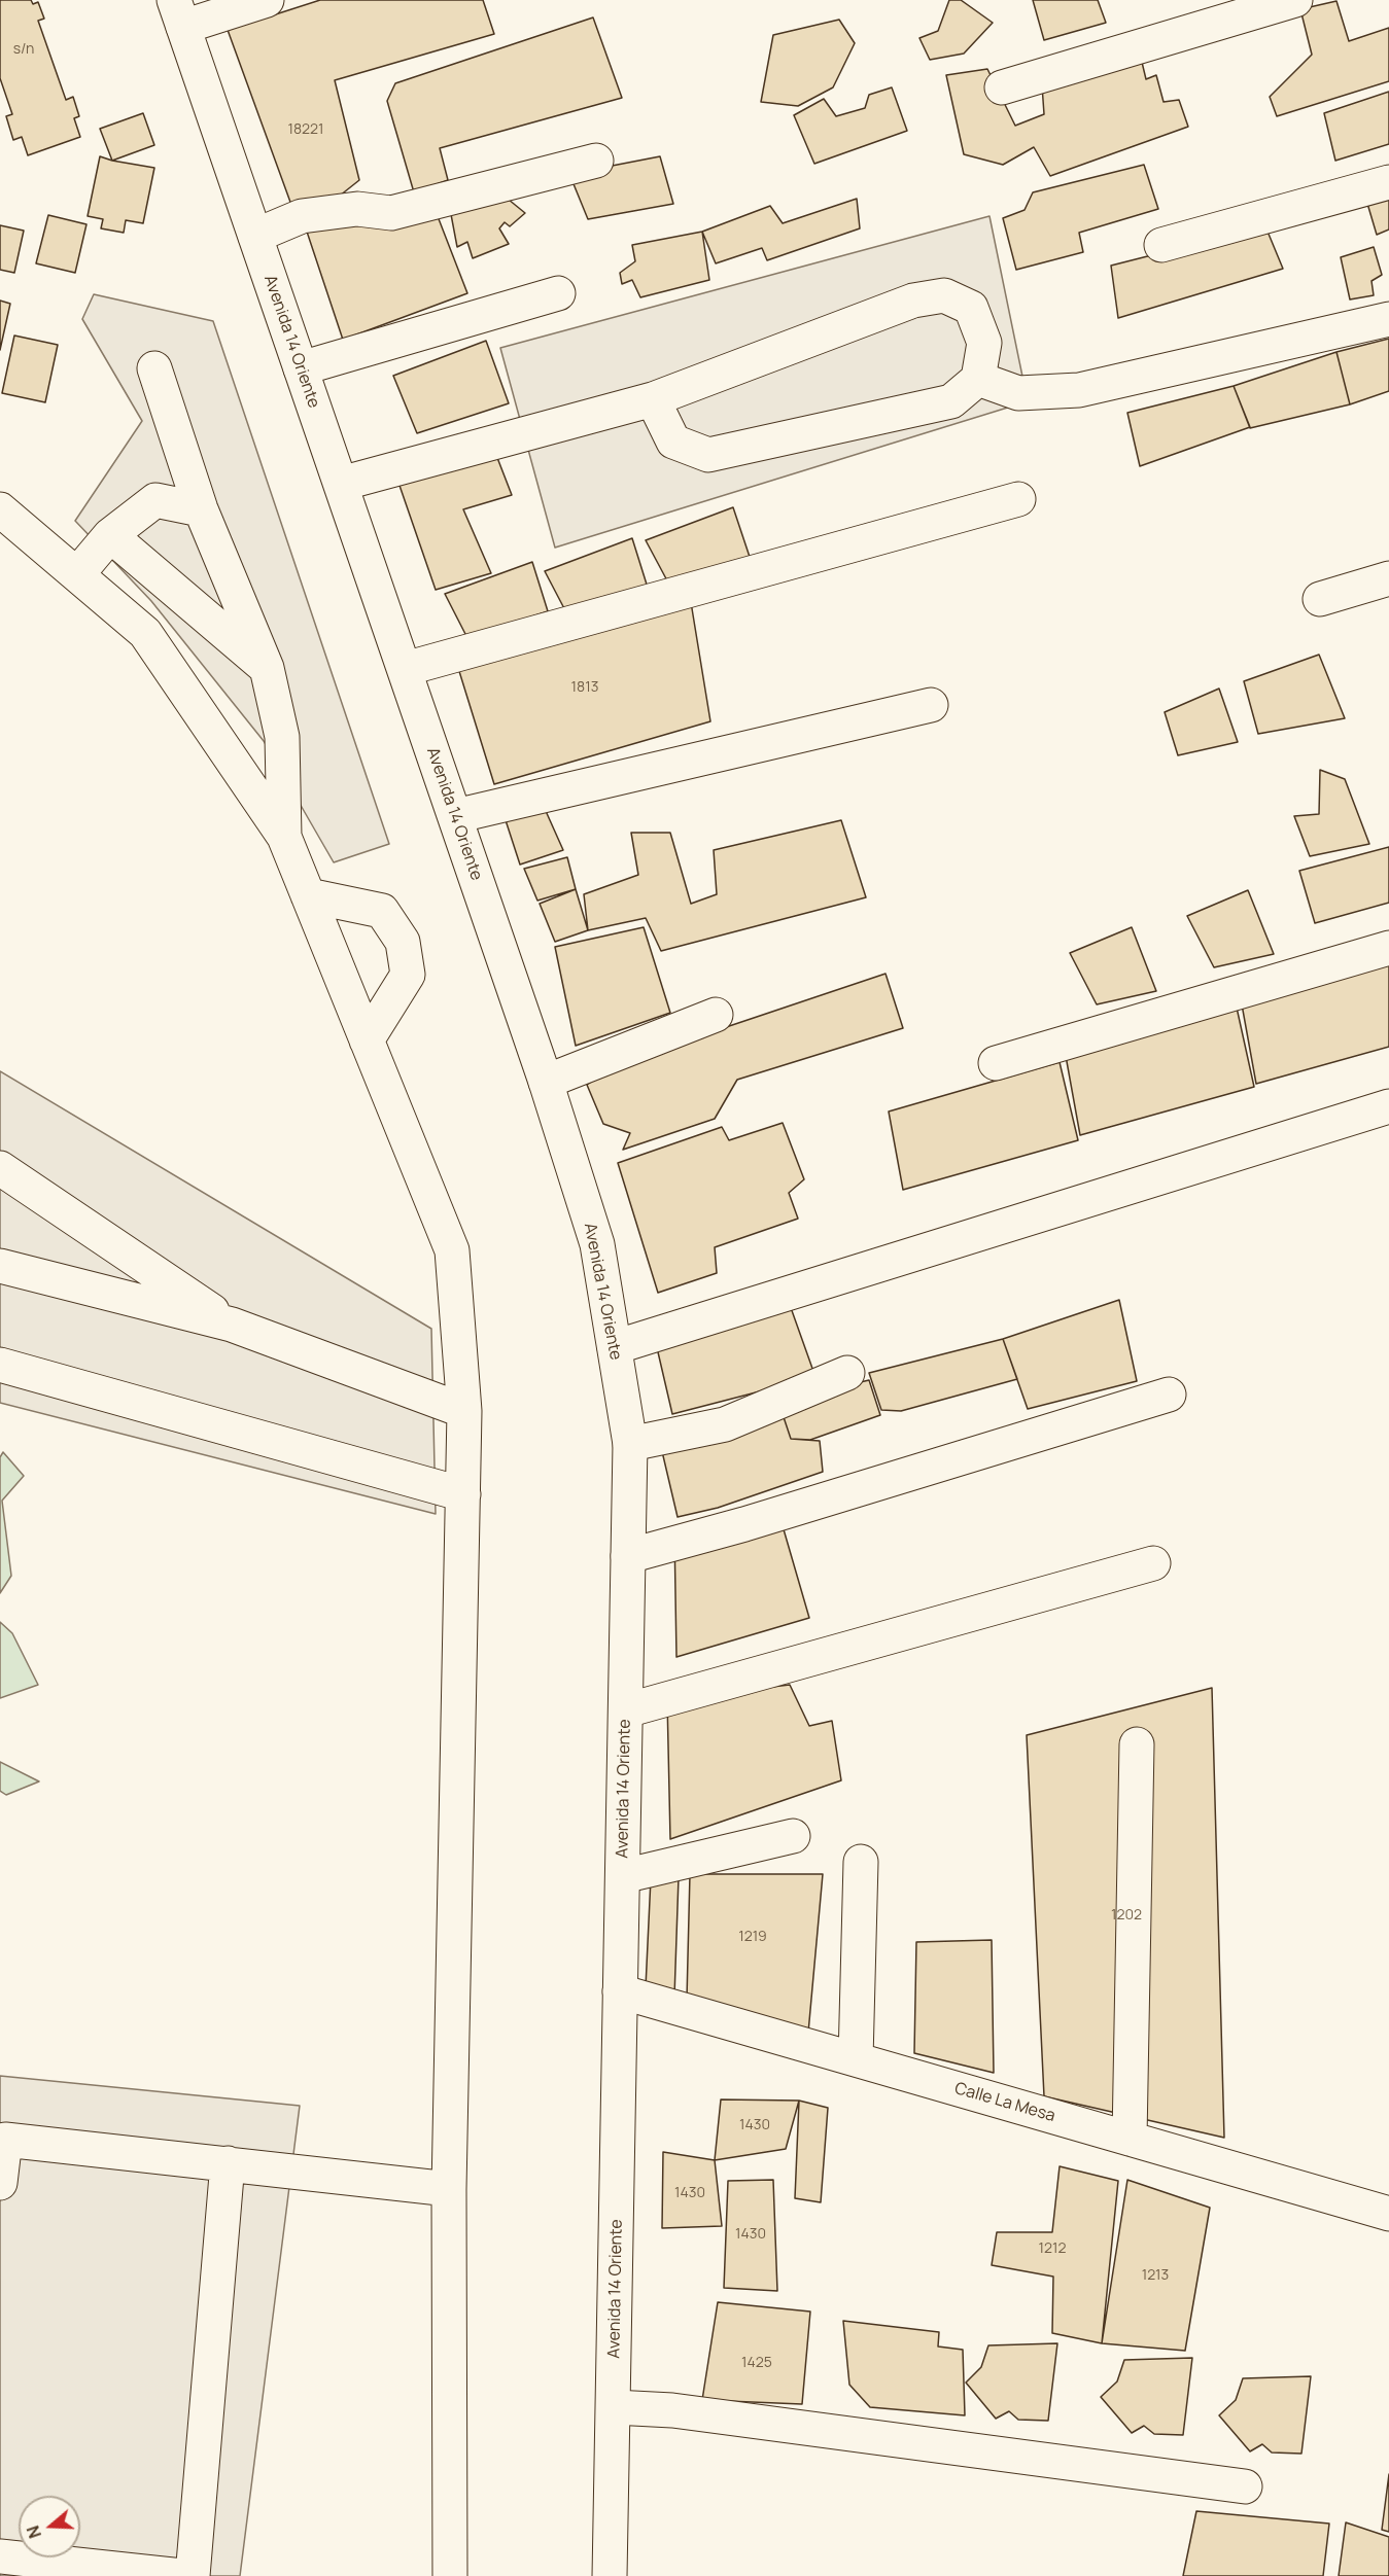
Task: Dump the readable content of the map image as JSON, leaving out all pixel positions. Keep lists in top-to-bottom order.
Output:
{
  "streets": {
    "street": ["Avenida 14 Oriente", "Calle La Mesa"]
  },
  "crossings": [
    ["Avenida 14 Oriente", "Calle La Mesa"]
  ],
  "house_numbers": [
    "s/n",
    "18221",
    "1813",
    "1202",
    "1219",
    "1430",
    "1430",
    "1430",
    "1212",
    "1213",
    "1425"
  ],
  "north": "left"
}
